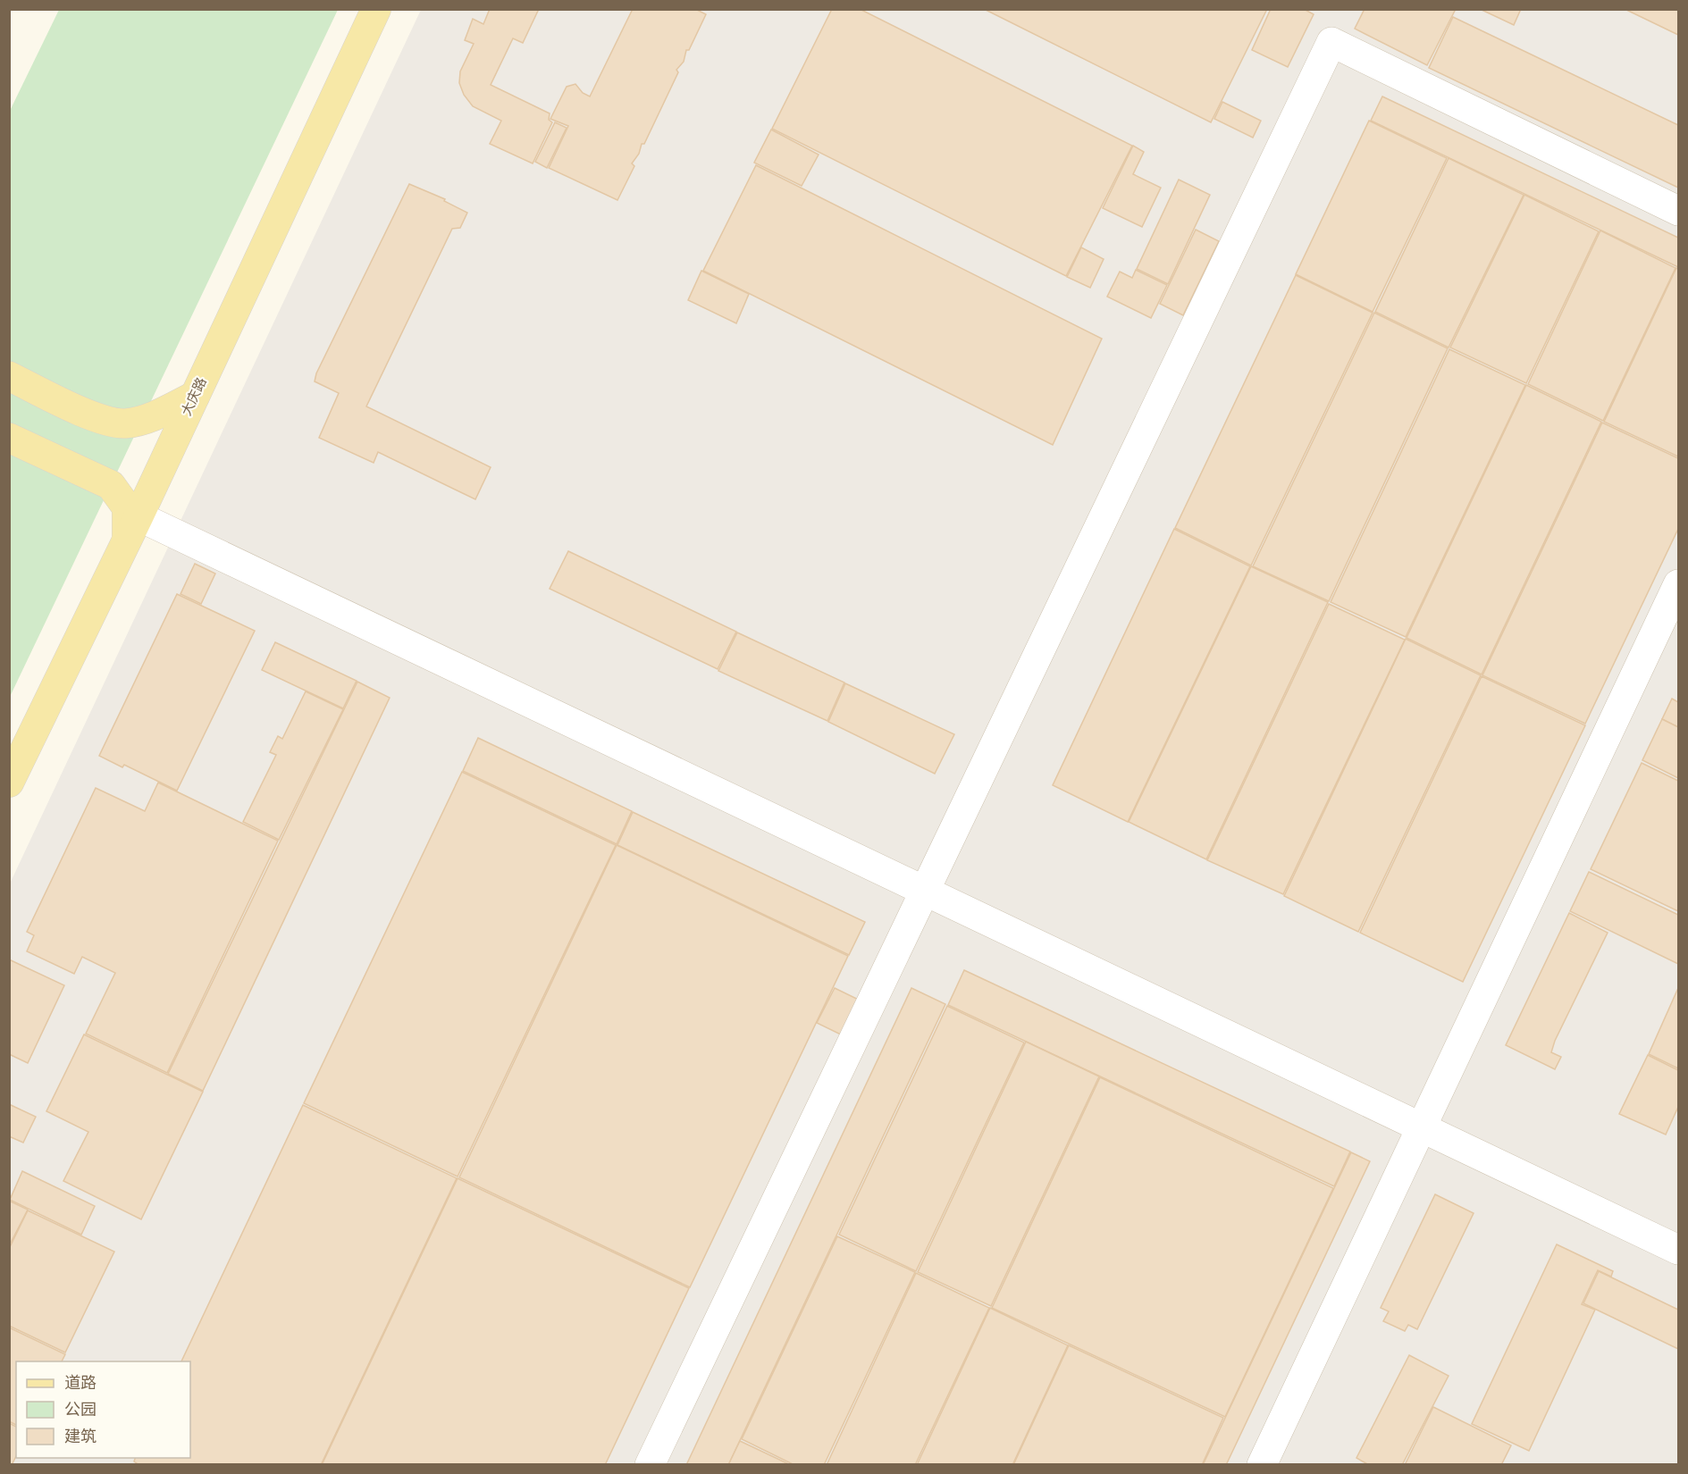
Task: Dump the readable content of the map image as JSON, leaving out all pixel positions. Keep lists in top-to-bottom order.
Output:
{
  "streets": {
    "main road": ["大庆路"]
  },
  "legend": ["道路", "公园", "建筑"]
}
